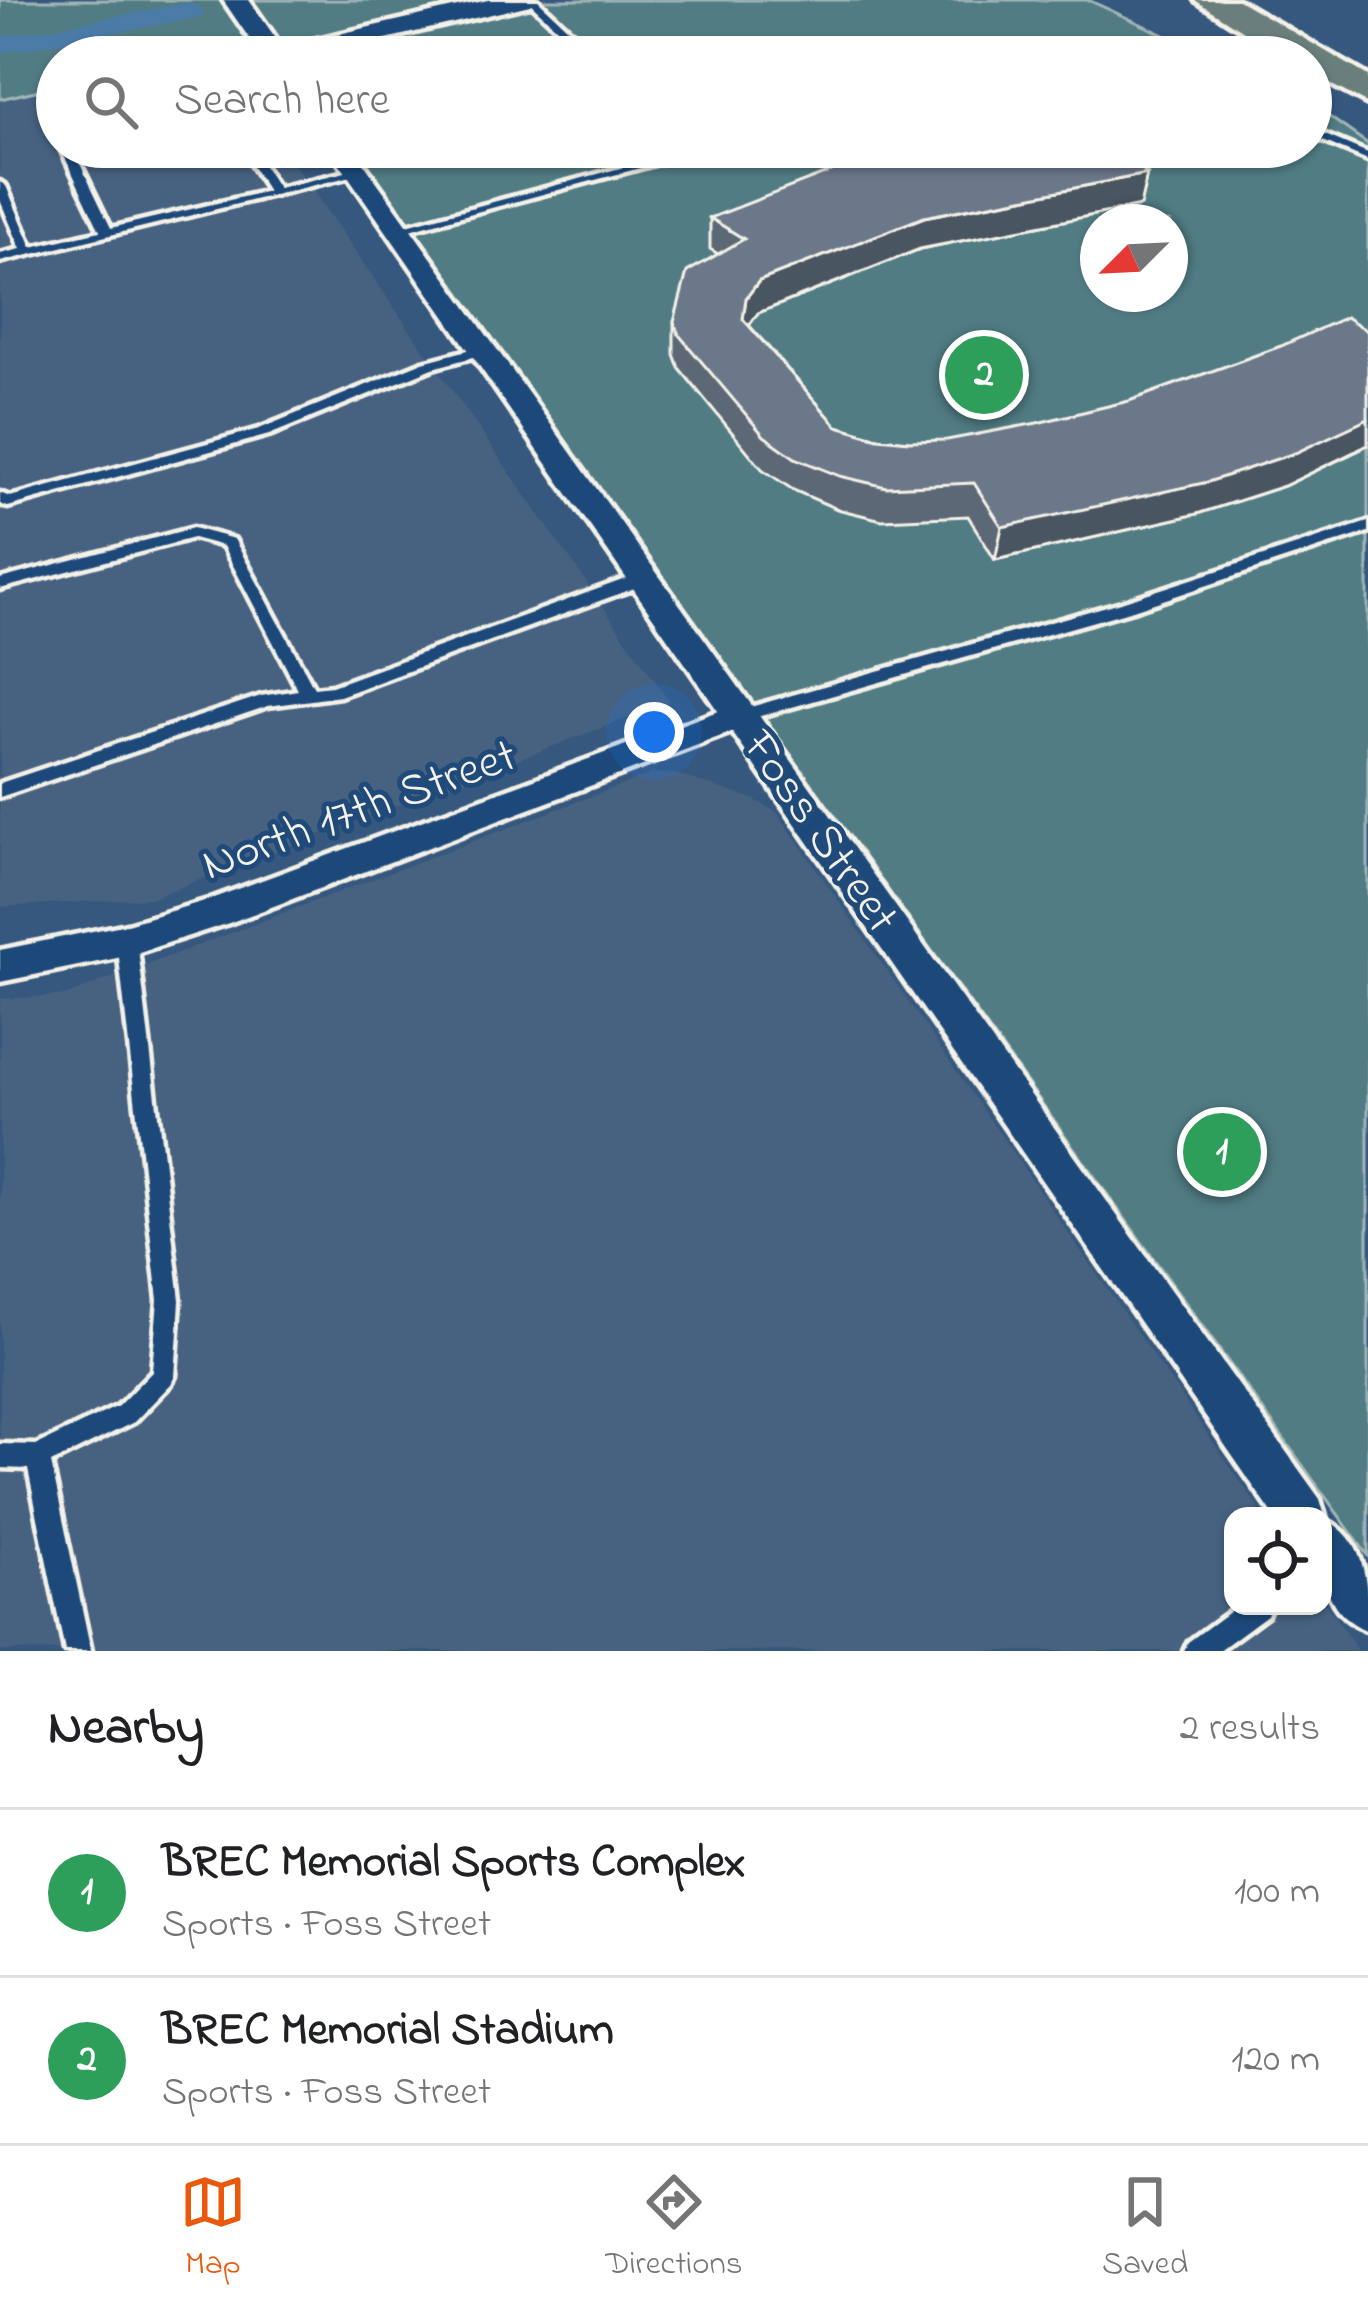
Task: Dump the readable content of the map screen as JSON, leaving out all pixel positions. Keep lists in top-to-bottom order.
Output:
{
  "streets": {
    "street": ["North 17th Street", "Foss Street"]
  },
  "crossings": [
    ["North 17th Street", "Foss Street"]
  ],
  "north": "bottom left",
  "page": {
    "search": "Search here",
    "pins": ["2", "1"],
    "heading": ["Nearby", "2 results"],
    "list": [
      {
        "mark": "1",
        "name": "BREC Memorial Sports Complex",
        "note": "Sports · Foss Street",
        "value": "100 m"
      },
      {
        "mark": "2",
        "name": "BREC Memorial Stadium",
        "note": "Sports · Foss Street",
        "value": "120 m"
      }
    ],
    "nav": ["Map", "Directions", "Saved"]
  }
}
